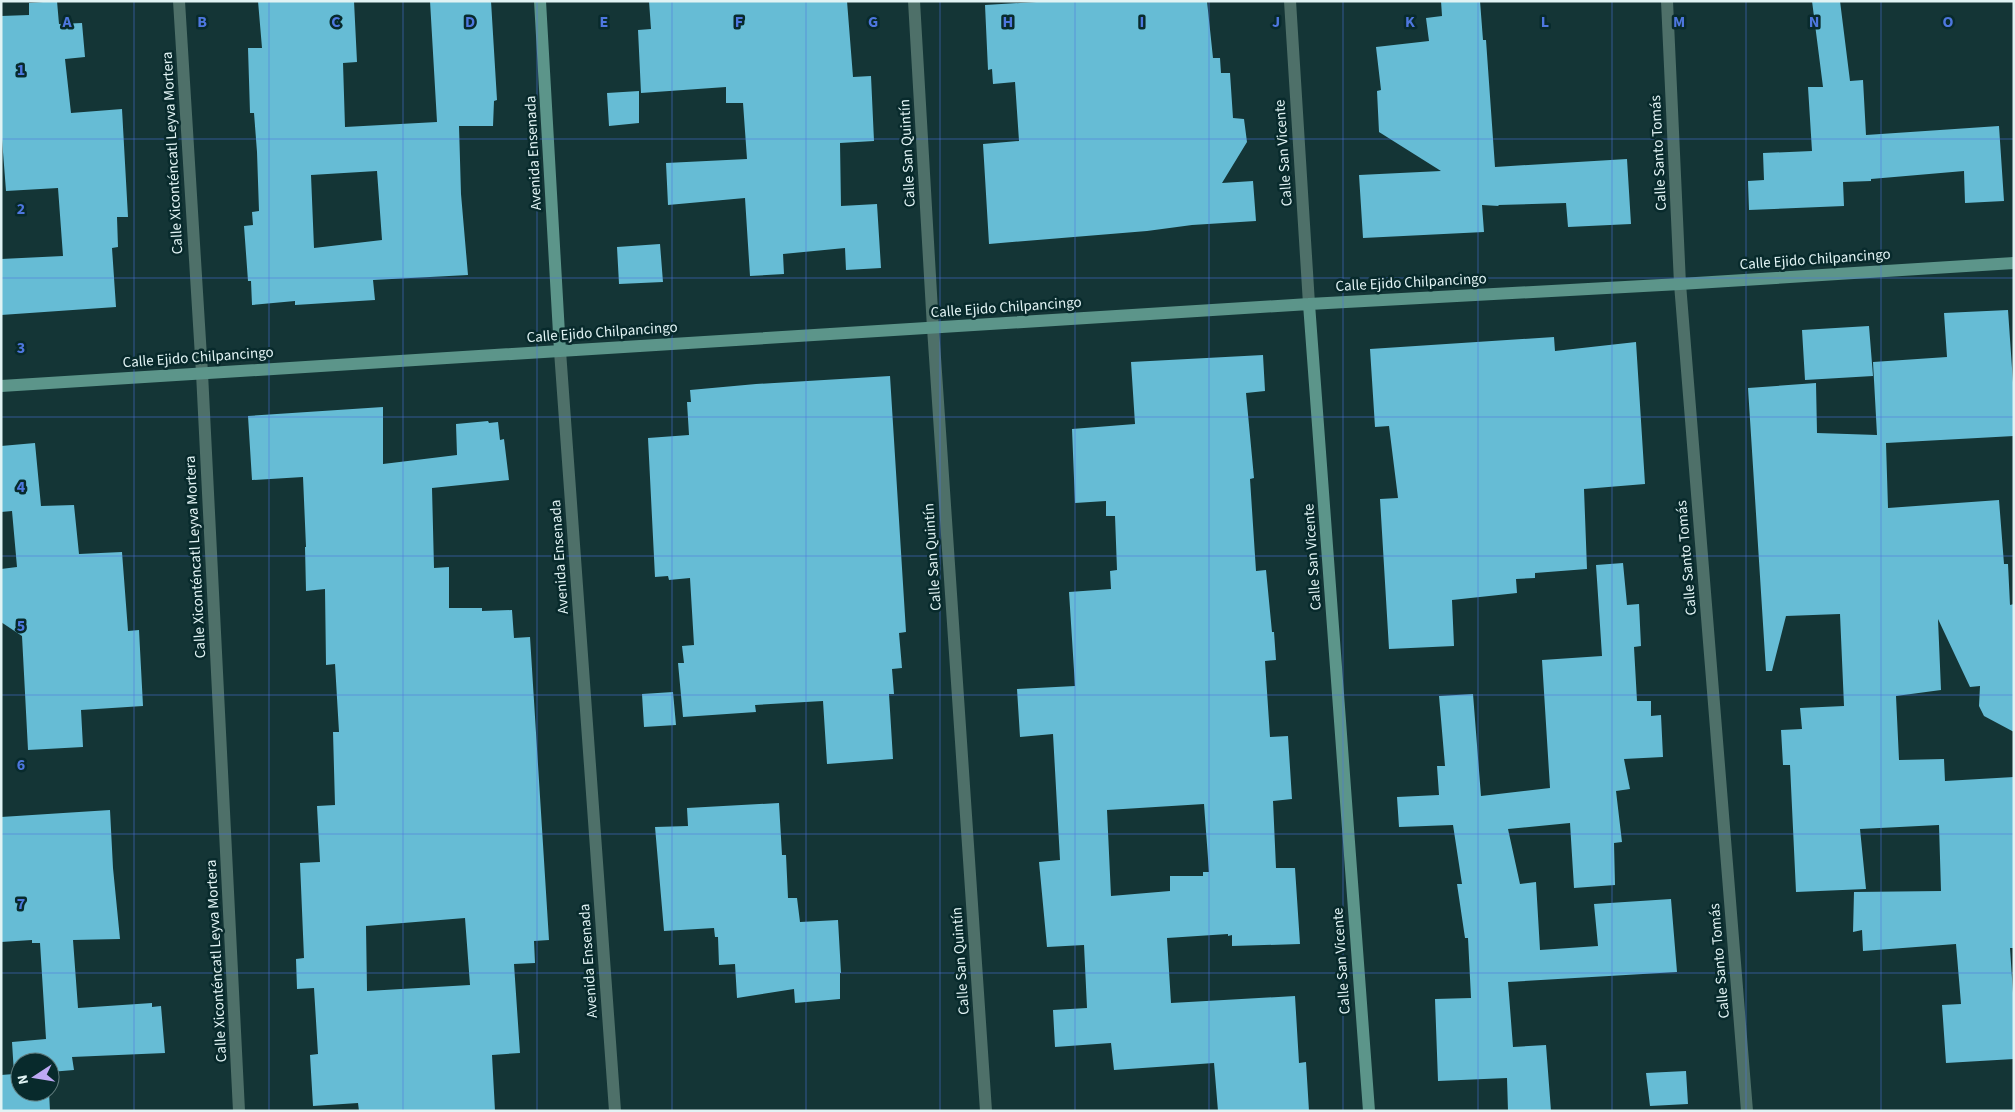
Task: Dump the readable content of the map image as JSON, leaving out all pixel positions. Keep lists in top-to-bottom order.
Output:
{
  "streets": {
    "street": [
      "Calle Xiconténcatl Leyva Mortera",
      "Avenida Ensenada",
      "Calle San Quintín",
      "Calle San Vicente",
      "Calle Santo Tomás",
      "Calle Ejido Chilpancingo"
    ]
  },
  "crossings": [
    ["Calle Xiconténcatl Leyva Mortera", "Calle Ejido Chilpancingo"],
    ["Avenida Ensenada", "Calle Ejido Chilpancingo"],
    ["Calle San Quintín", "Calle Ejido Chilpancingo"],
    ["Calle San Vicente", "Calle Ejido Chilpancingo"],
    ["Calle Santo Tomás", "Calle Ejido Chilpancingo"]
  ],
  "north": "left",
  "grid": {
    "columns": [
      "A",
      "B",
      "C",
      "D",
      "E",
      "F",
      "G",
      "H",
      "I",
      "J",
      "K",
      "L",
      "M",
      "N",
      "O"
    ],
    "rows": [
      "1",
      "2",
      "3",
      "4",
      "5",
      "6",
      "7"
    ]
  }
}
